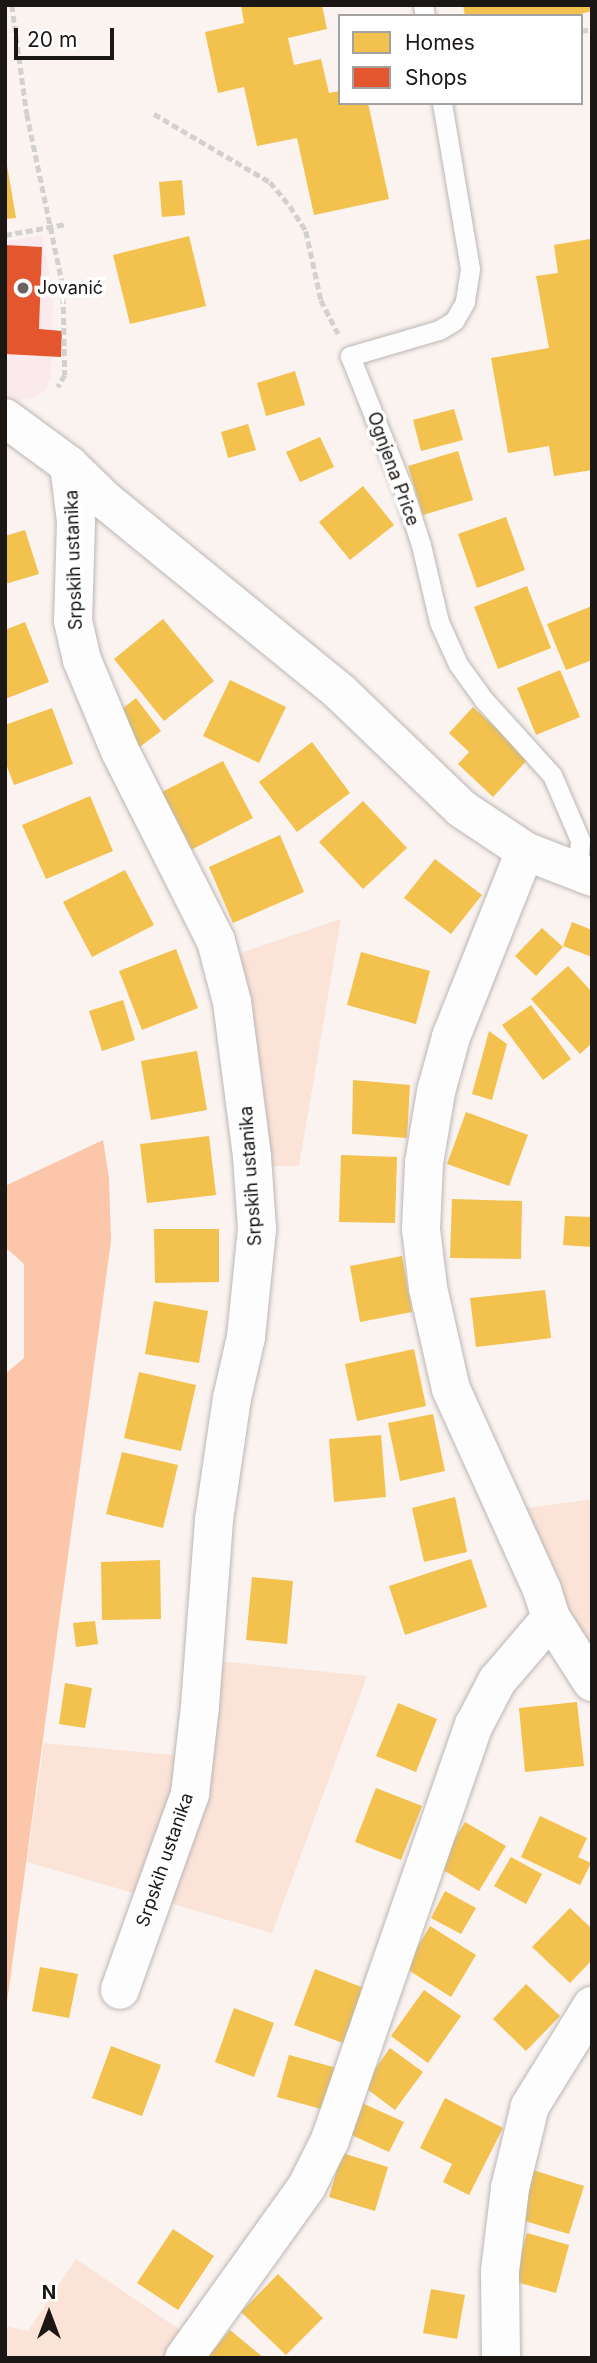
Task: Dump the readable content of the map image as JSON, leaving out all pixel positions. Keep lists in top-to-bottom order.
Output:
{
  "streets": {
    "street": ["Srpskih ustanika"],
    "lane": ["Ognjena Price"]
  },
  "crossings": [
    ["Ognjena Price", "Srpskih ustanika"]
  ],
  "places": ["Jovanić"],
  "legend": ["Homes", "Shops"],
  "scale_bar": "20 m",
  "north": "top"
}
